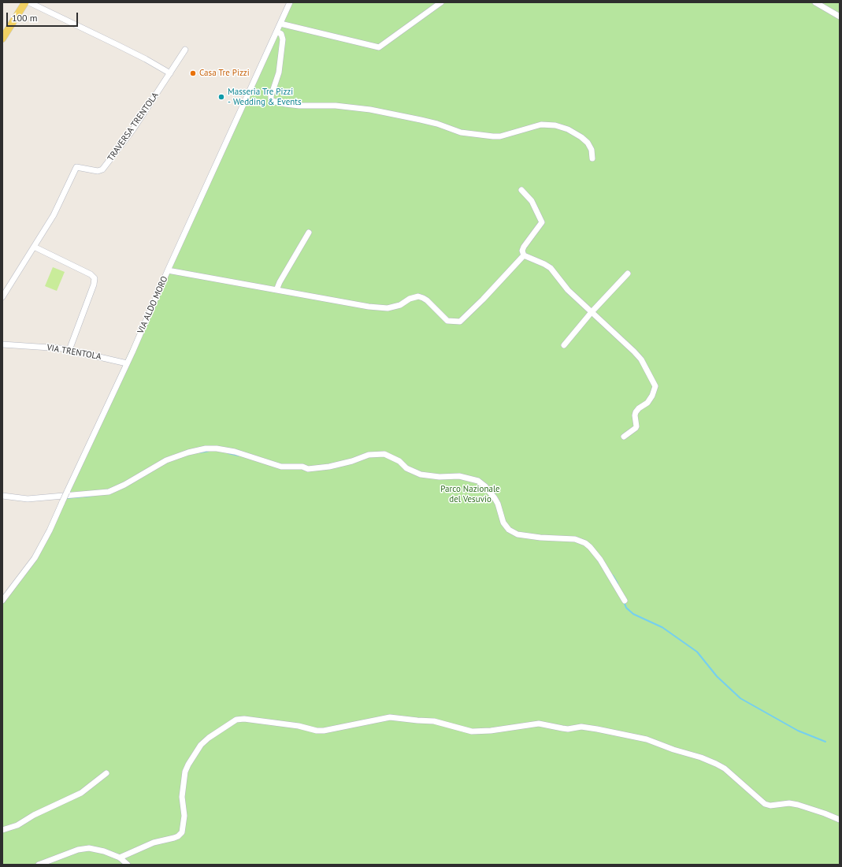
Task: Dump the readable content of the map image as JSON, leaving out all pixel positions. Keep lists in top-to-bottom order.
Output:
{
  "streets": {
    "street": ["TRAVERSA TRENTOLA", "VIA ALDO MORO", "VIA TRENTOLA"]
  },
  "crossings": [
    ["VIA ALDO MORO", "VIA TRENTOLA"]
  ],
  "parks": ["Parco Nazionale del Vesuvio"],
  "places": ["Casa Tre Pizzi", "Masseria Tre Pizzi - Wedding & Events"],
  "scale_bar": "100 m"
}
